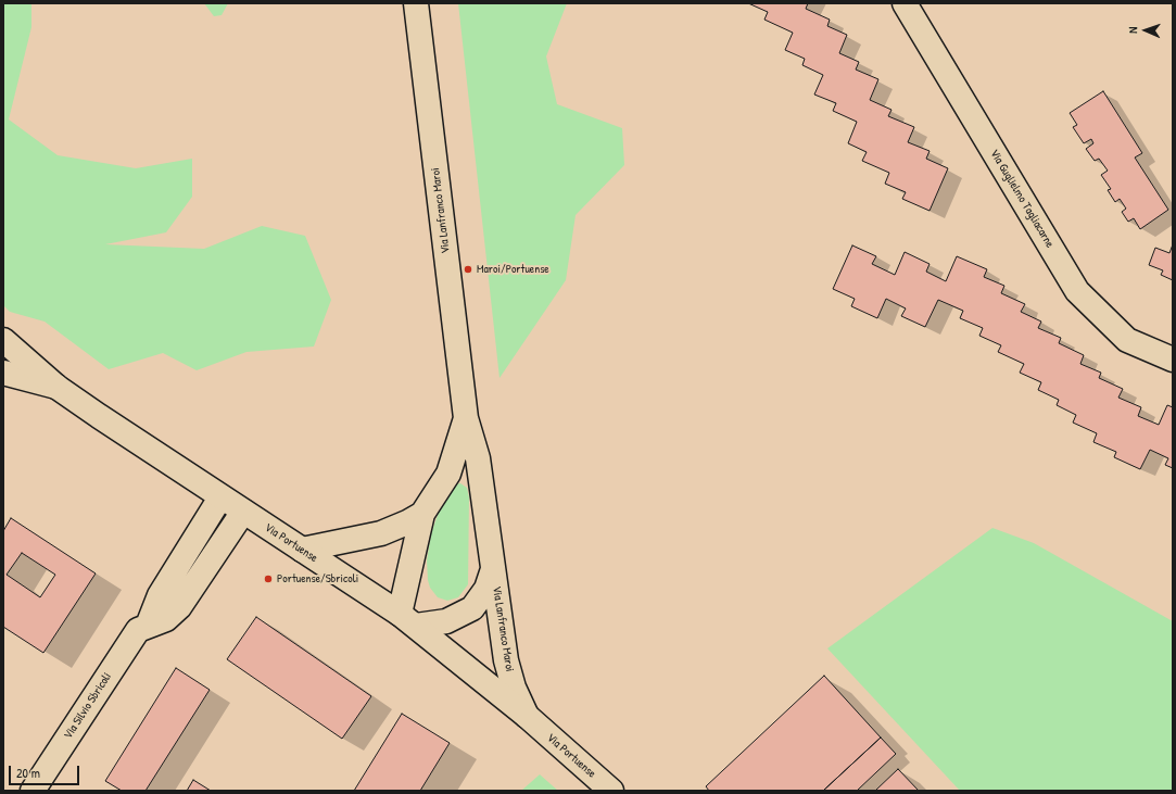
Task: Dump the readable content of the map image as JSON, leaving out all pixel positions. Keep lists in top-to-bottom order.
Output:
{
  "streets": {
    "street": [
      "Via Guglielmo Tagliacarne",
      "Via Lanfranco Maroi",
      "Via Portuense",
      "Via Silvio Sbricoli"
    ]
  },
  "crossings": [
    ["Via Lanfranco Maroi", "Via Portuense"],
    ["Via Portuense", "Via Silvio Sbricoli"]
  ],
  "places": ["Maroi/Portuense", "Portuense/Sbricoli"],
  "scale_bar": "20 m",
  "north": "left"
}
